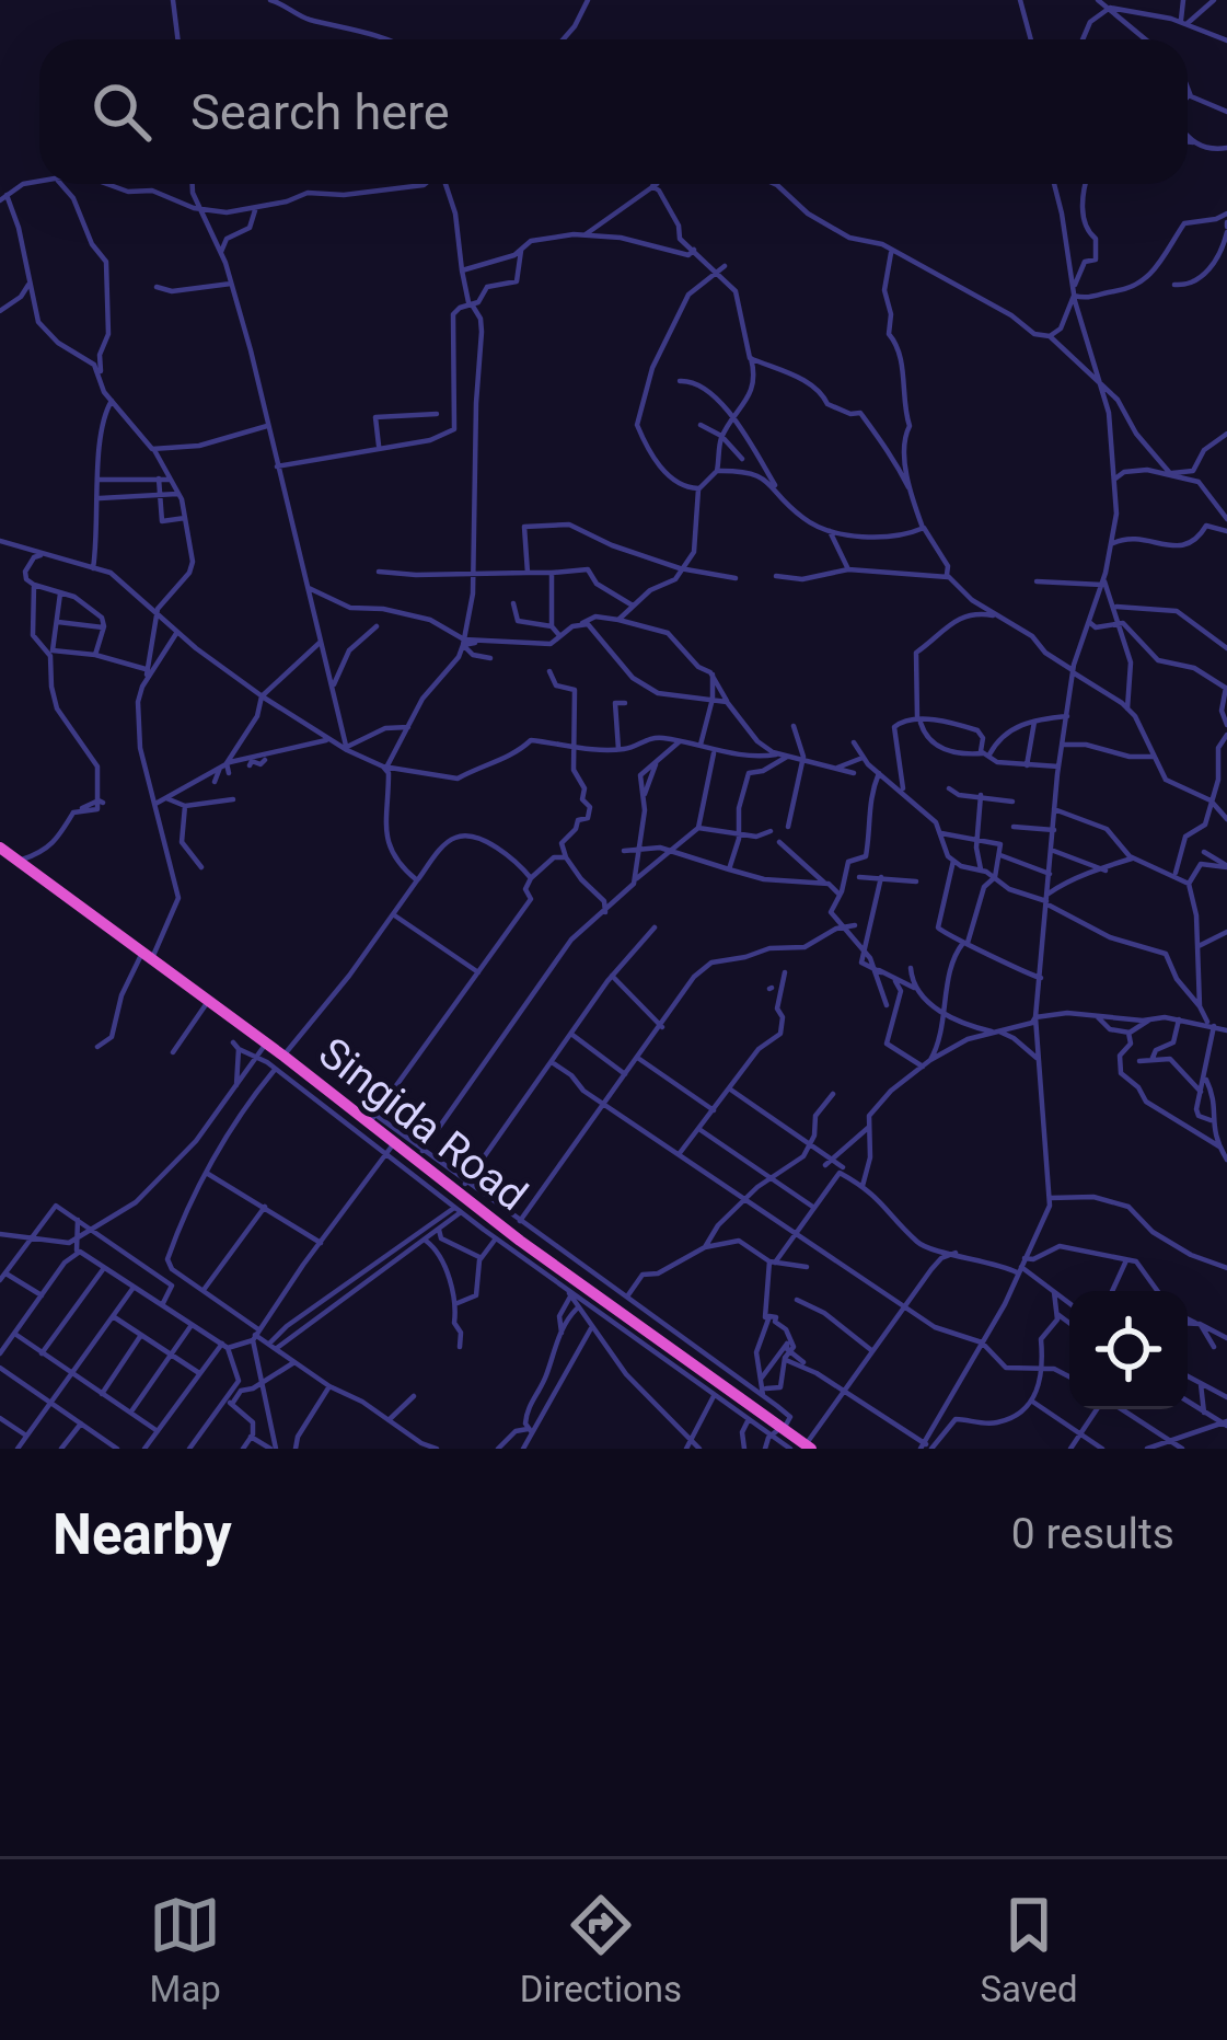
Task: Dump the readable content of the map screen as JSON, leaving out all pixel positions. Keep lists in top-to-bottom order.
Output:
{
  "streets": {
    "highway": ["Singida Road"]
  },
  "page": {
    "search": "Search here",
    "heading": ["Nearby", "0 results"],
    "nav": ["Map", "Directions", "Saved"]
  }
}
